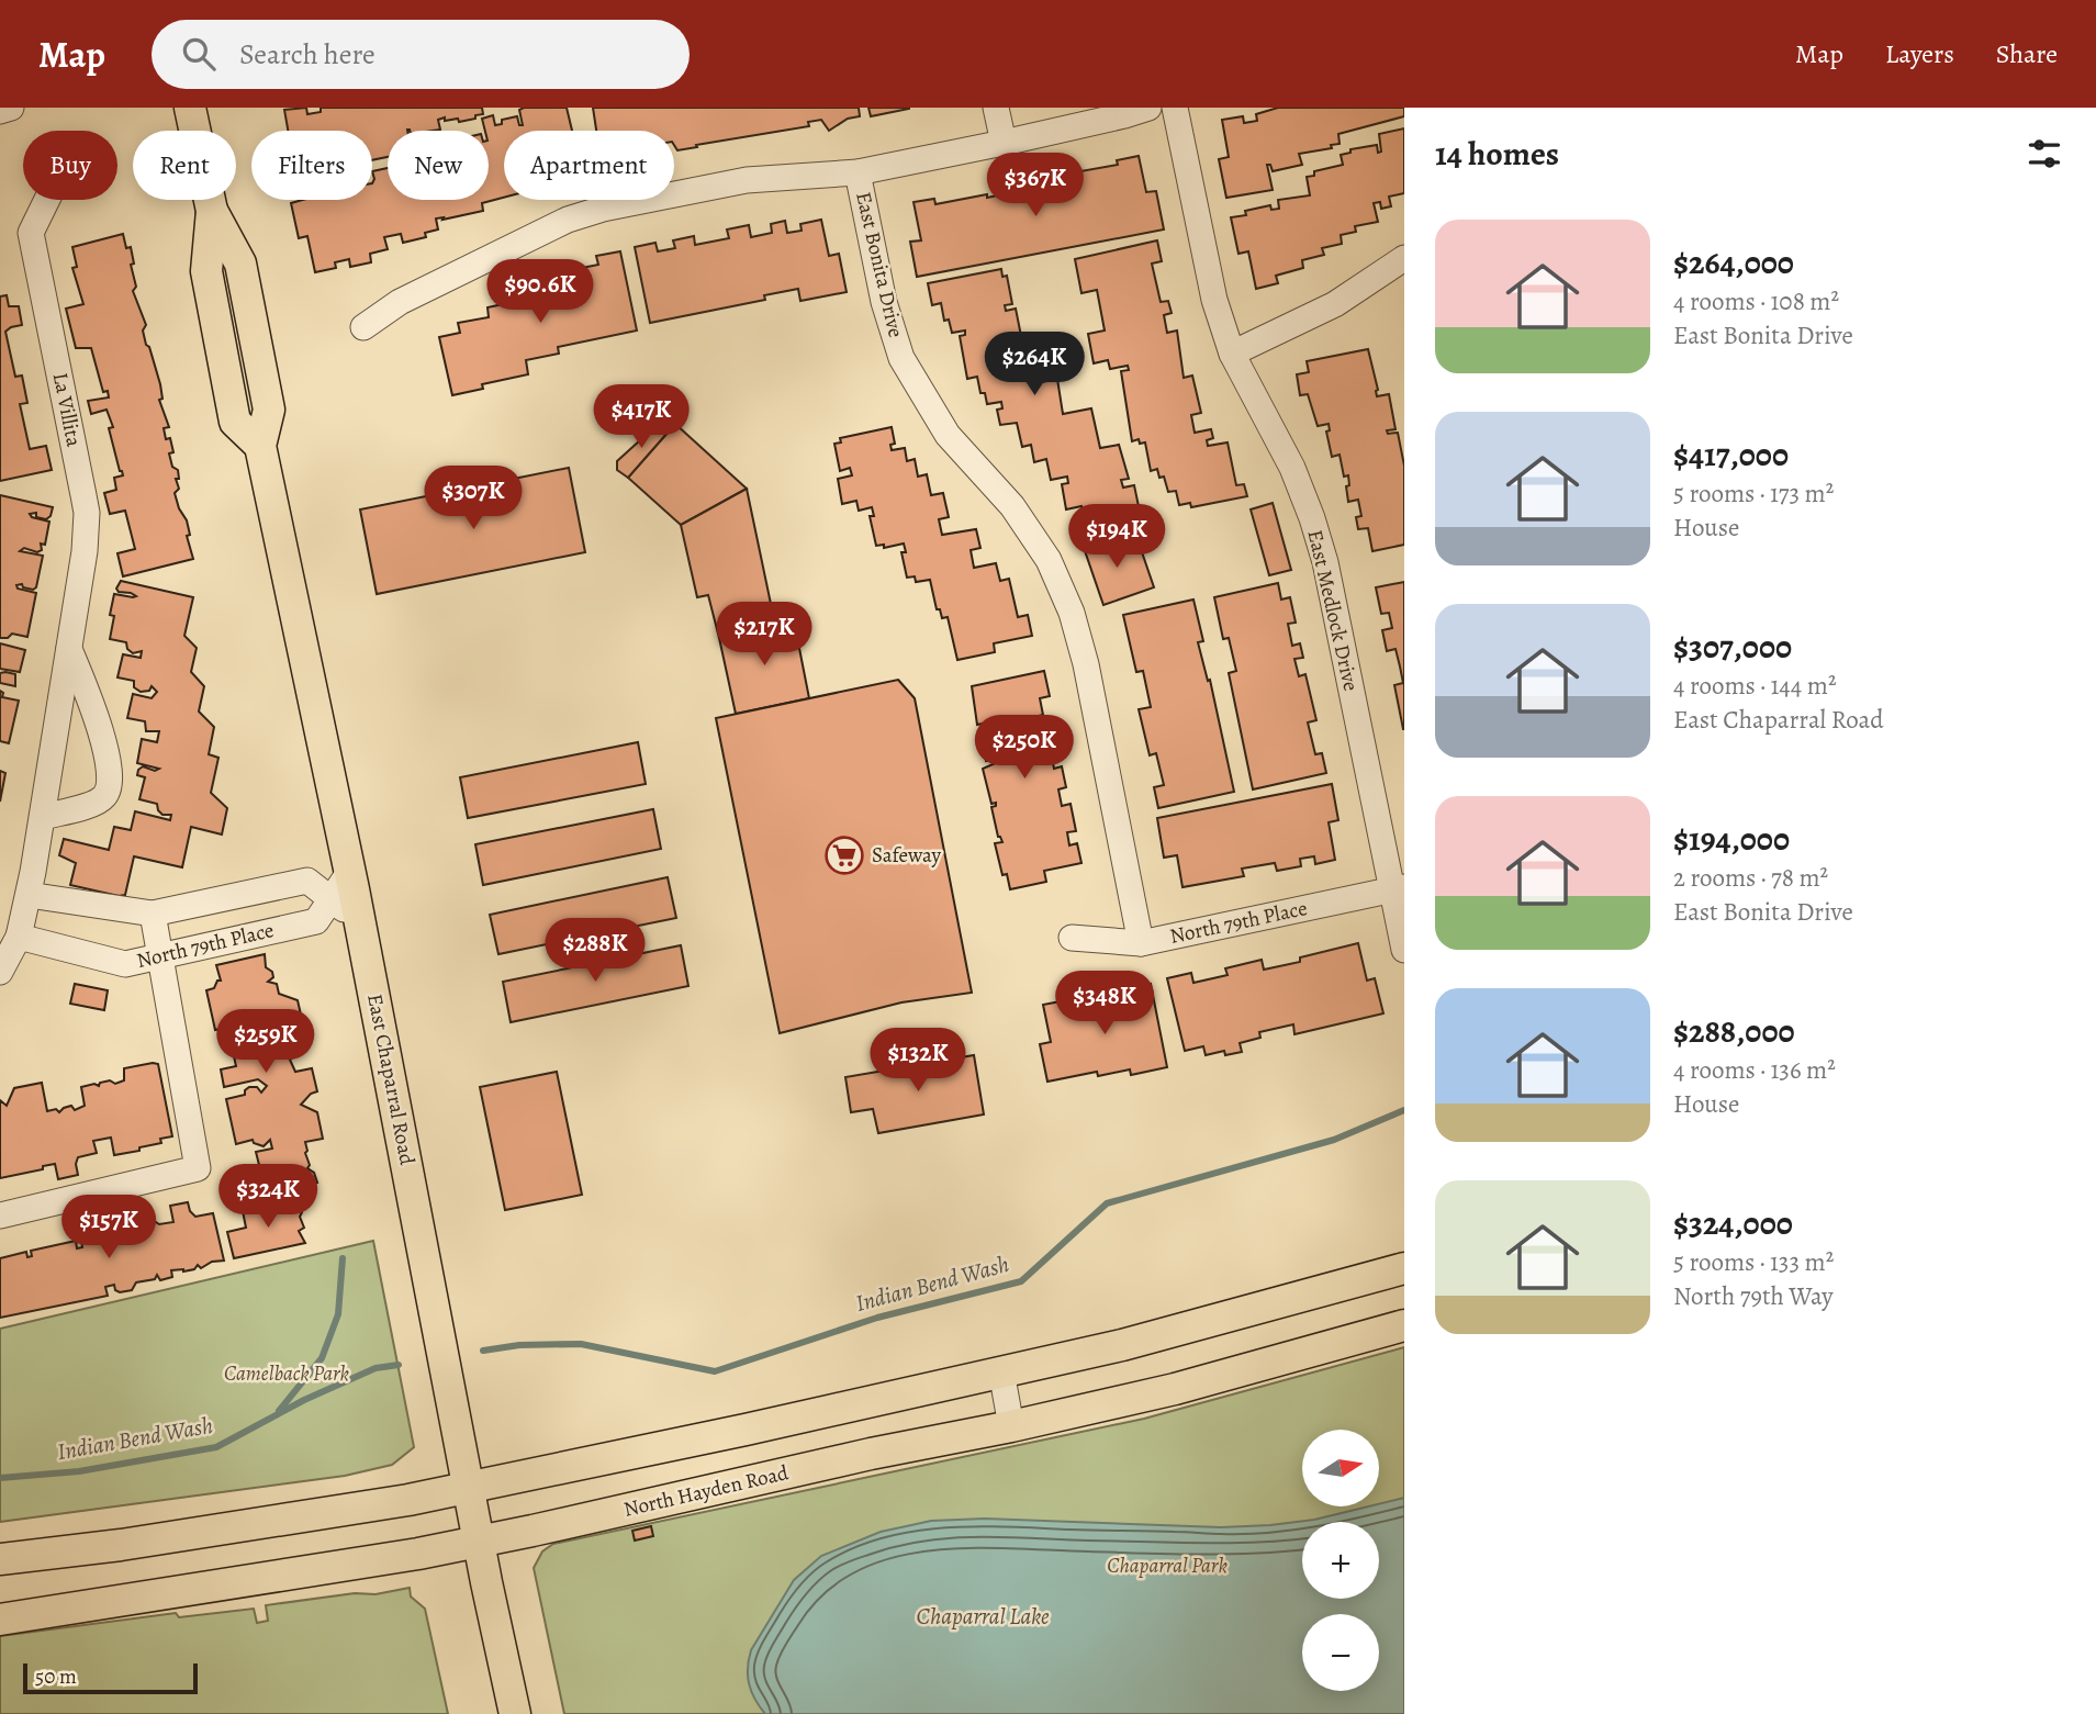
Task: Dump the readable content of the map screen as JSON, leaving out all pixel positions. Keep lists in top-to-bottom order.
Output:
{
  "streets": {
    "main road": ["East Chaparral Road", "North Hayden Road"],
    "street": [
      "East Bonita Drive",
      "La Villita",
      "East Medlock Drive",
      "North 79th Place"
    ]
  },
  "crossings": [
    ["East Bonita Drive", "North 79th Place"],
    ["La Villita", "North 79th Place"],
    ["East Medlock Drive", "North 79th Place"],
    ["North 79th Place", "East Chaparral Road"],
    ["East Chaparral Road", "North Hayden Road"]
  ],
  "water": ["Indian Bend Wash", "Chaparral Lake"],
  "parks": ["Camelback Park", "Chaparral Park"],
  "places": {
    "supermarket": ["Safeway"]
  },
  "scale_bar": "50 m",
  "north": "right",
  "page": {
    "header": "Map",
    "search": "Search here",
    "nav": ["Map", "Layers", "Share"],
    "heading": "14 homes",
    "chip": [
      "Buy",
      "Rent",
      "Filters",
      "New",
      "Apartment"
    ],
    "price": [
      "$367K",
      "$90.6K",
      "$264K",
      "$417K",
      "$307K",
      "$194K",
      "$217K",
      "$250K",
      "$288K",
      "$348K",
      "$259K",
      "$132K",
      "$324K",
      "$157K"
    ],
    "list": [
      {
        "name": "$264,000",
        "note": "4 rooms · 108 m² · East Bonita Drive"
      },
      {
        "name": "$417,000",
        "note": "5 rooms · 173 m² · House"
      },
      {
        "name": "$307,000",
        "note": "4 rooms · 144 m² · East Chaparral Road"
      },
      {
        "name": "$194,000",
        "note": "2 rooms · 78 m² · East Bonita Drive"
      },
      {
        "name": "$288,000",
        "note": "4 rooms · 136 m² · House"
      },
      {
        "name": "$324,000",
        "note": "5 rooms · 133 m² · North 79th Way"
      }
    ],
    "map_buttons": ["+", "−"],
    "scale": "50 m"
  }
}
